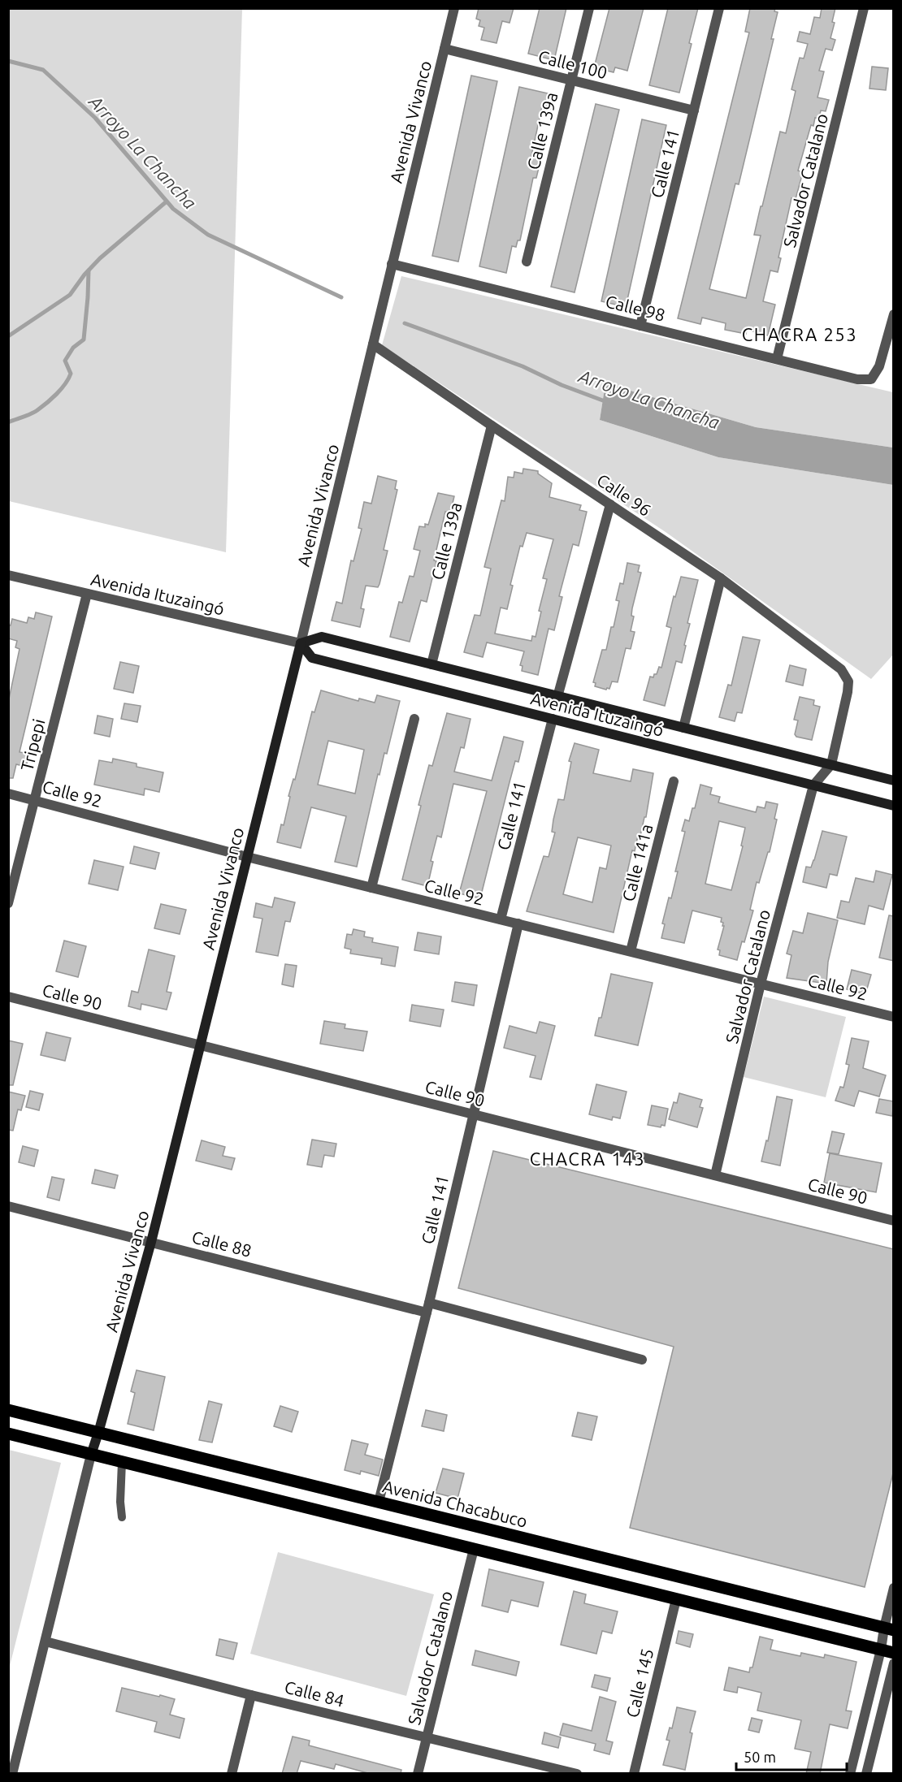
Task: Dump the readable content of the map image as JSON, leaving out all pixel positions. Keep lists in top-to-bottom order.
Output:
{
  "streets": {
    "main road": ["Avenida Vivanco", "Avenida Ituzaingó", "Avenida Chacabuco"],
    "street": [
      "Calle 100",
      "Calle 139a",
      "Calle 141",
      "Salvador Catalano",
      "Calle 98",
      "Calle 96",
      "Tripepi",
      "Calle 92",
      "Calle 141a",
      "Calle 90",
      "Calle 88",
      "Calle 145",
      "Calle 84"
    ]
  },
  "crossings": [
    ["Calle 100", "Avenida Vivanco"],
    ["Calle 100", "Calle 139a"],
    ["Calle 100", "Calle 141"],
    ["Avenida Vivanco", "Calle 98"],
    ["Avenida Vivanco", "Calle 96"],
    ["Avenida Vivanco", "Avenida Ituzaingó"],
    ["Avenida Vivanco", "Calle 92"],
    ["Avenida Vivanco", "Calle 90"],
    ["Avenida Vivanco", "Calle 88"],
    ["Avenida Vivanco", "Avenida Chacabuco"],
    ["Avenida Vivanco", "Calle 84"],
    ["Calle 139a", "Calle 96"],
    ["Calle 139a", "Avenida Ituzaingó"],
    ["Calle 141", "Calle 98"],
    ["Calle 141", "Avenida Ituzaingó"],
    ["Calle 141", "Calle 92"],
    ["Calle 141", "Calle 90"],
    ["Calle 141", "Calle 88"],
    ["Calle 141", "Avenida Chacabuco"],
    ["Salvador Catalano", "Calle 98"],
    ["Salvador Catalano", "Avenida Ituzaingó"],
    ["Salvador Catalano", "Calle 92"],
    ["Salvador Catalano", "Calle 90"],
    ["Salvador Catalano", "Calle 84"],
    ["Calle 96", "Avenida Ituzaingó"],
    ["Avenida Ituzaingó", "Tripepi"],
    ["Tripepi", "Calle 92"],
    ["Calle 92", "Calle 141a"]
  ],
  "districts": ["CHACRA 253", "CHACRA 143"],
  "water": ["Arroyo La Chancha"],
  "scale_bar": "50 m"
}
